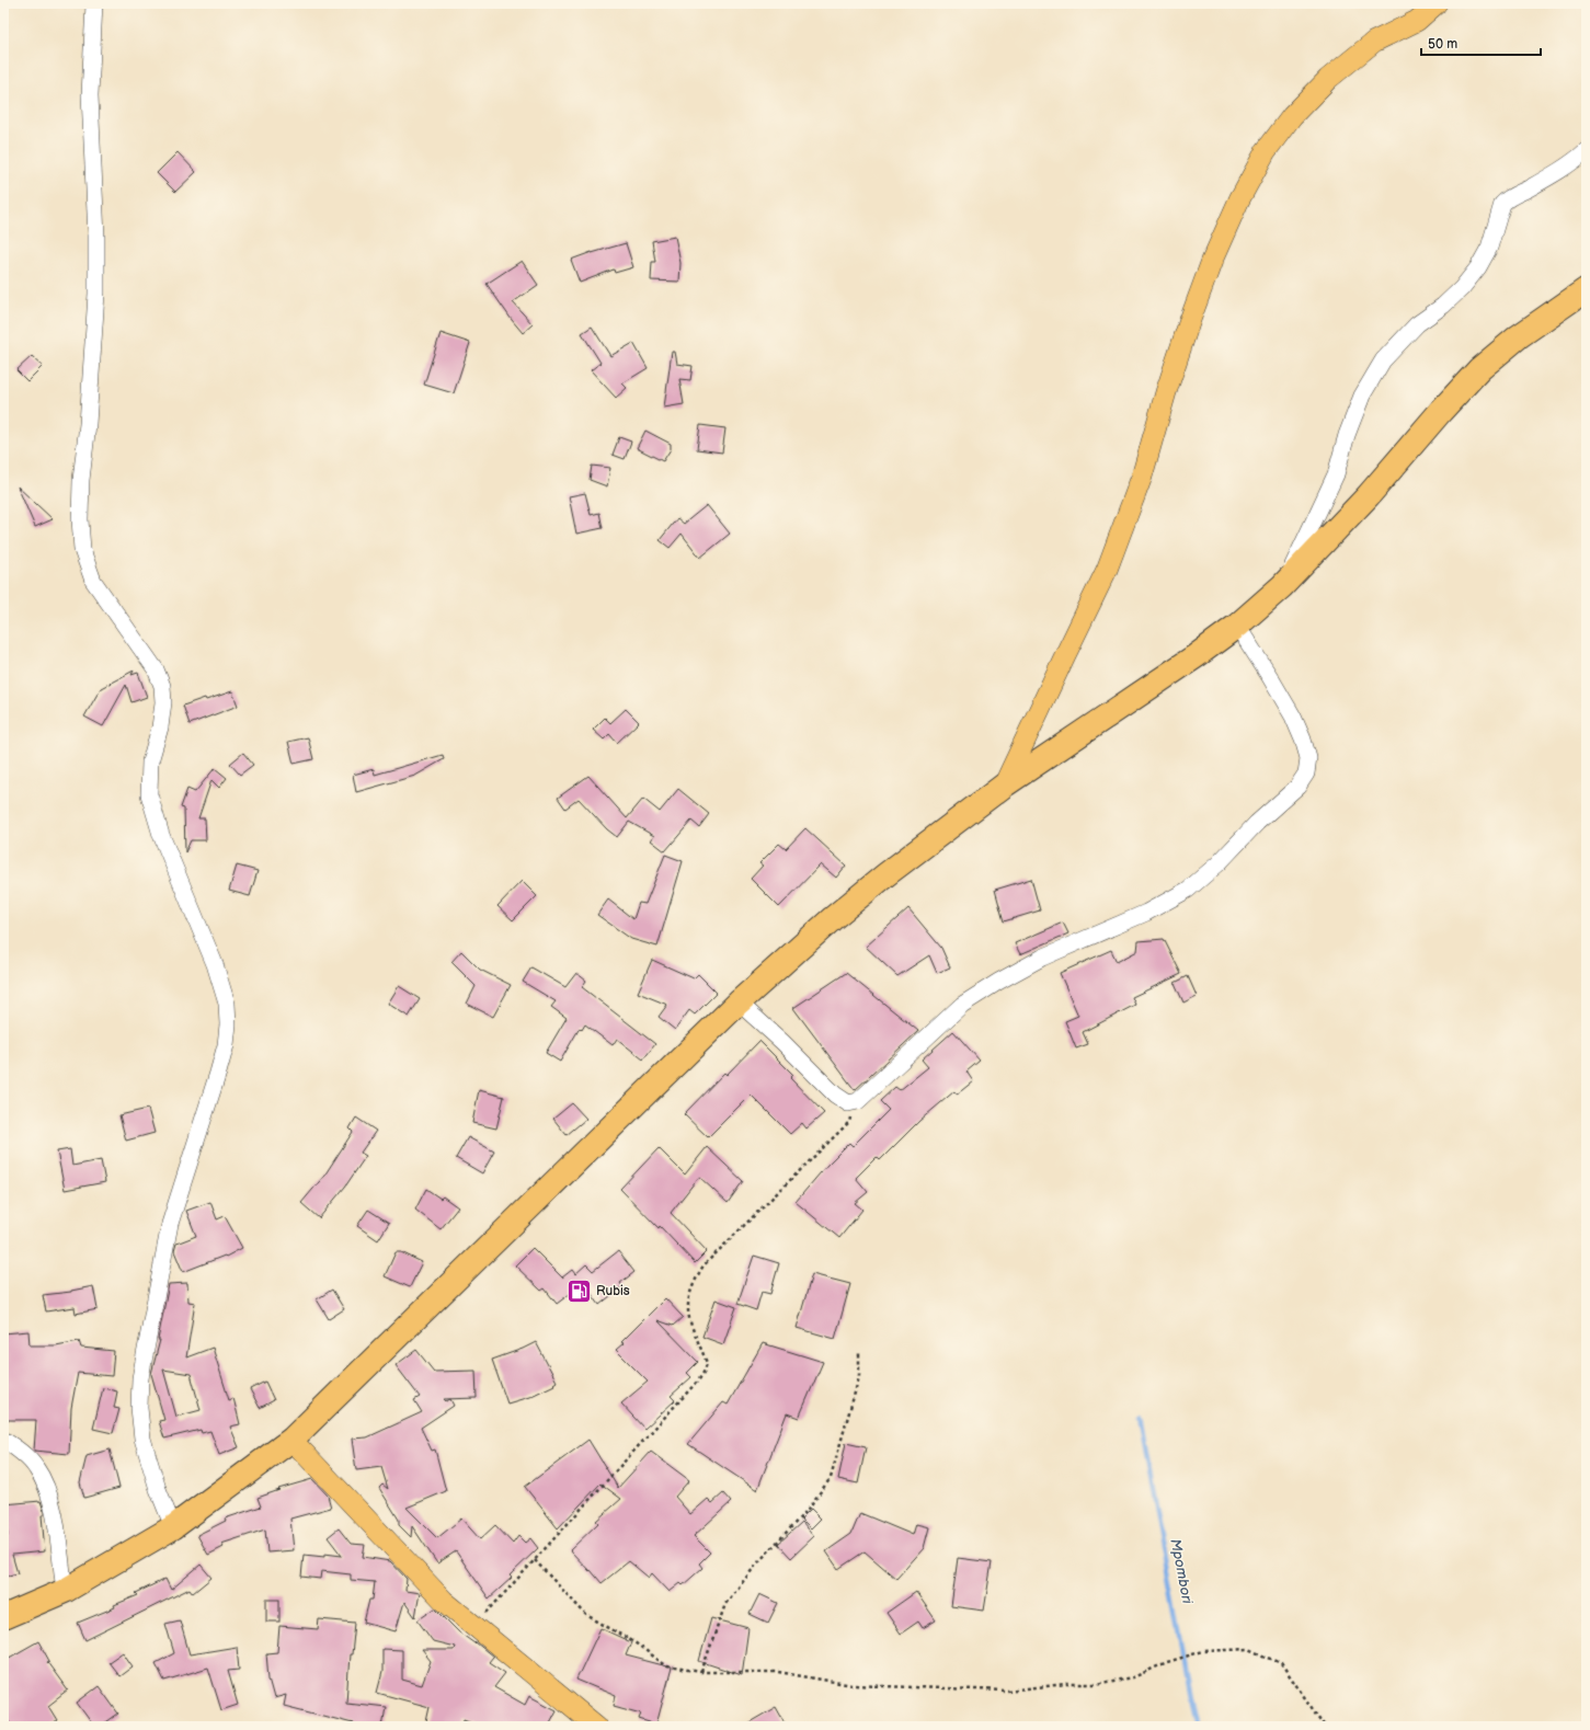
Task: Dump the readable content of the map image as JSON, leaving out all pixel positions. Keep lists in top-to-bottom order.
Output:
{
  "water": ["Mpombori"],
  "places": {
    "fuel station": ["Rubis"]
  },
  "scale_bar": "50 m"
}
